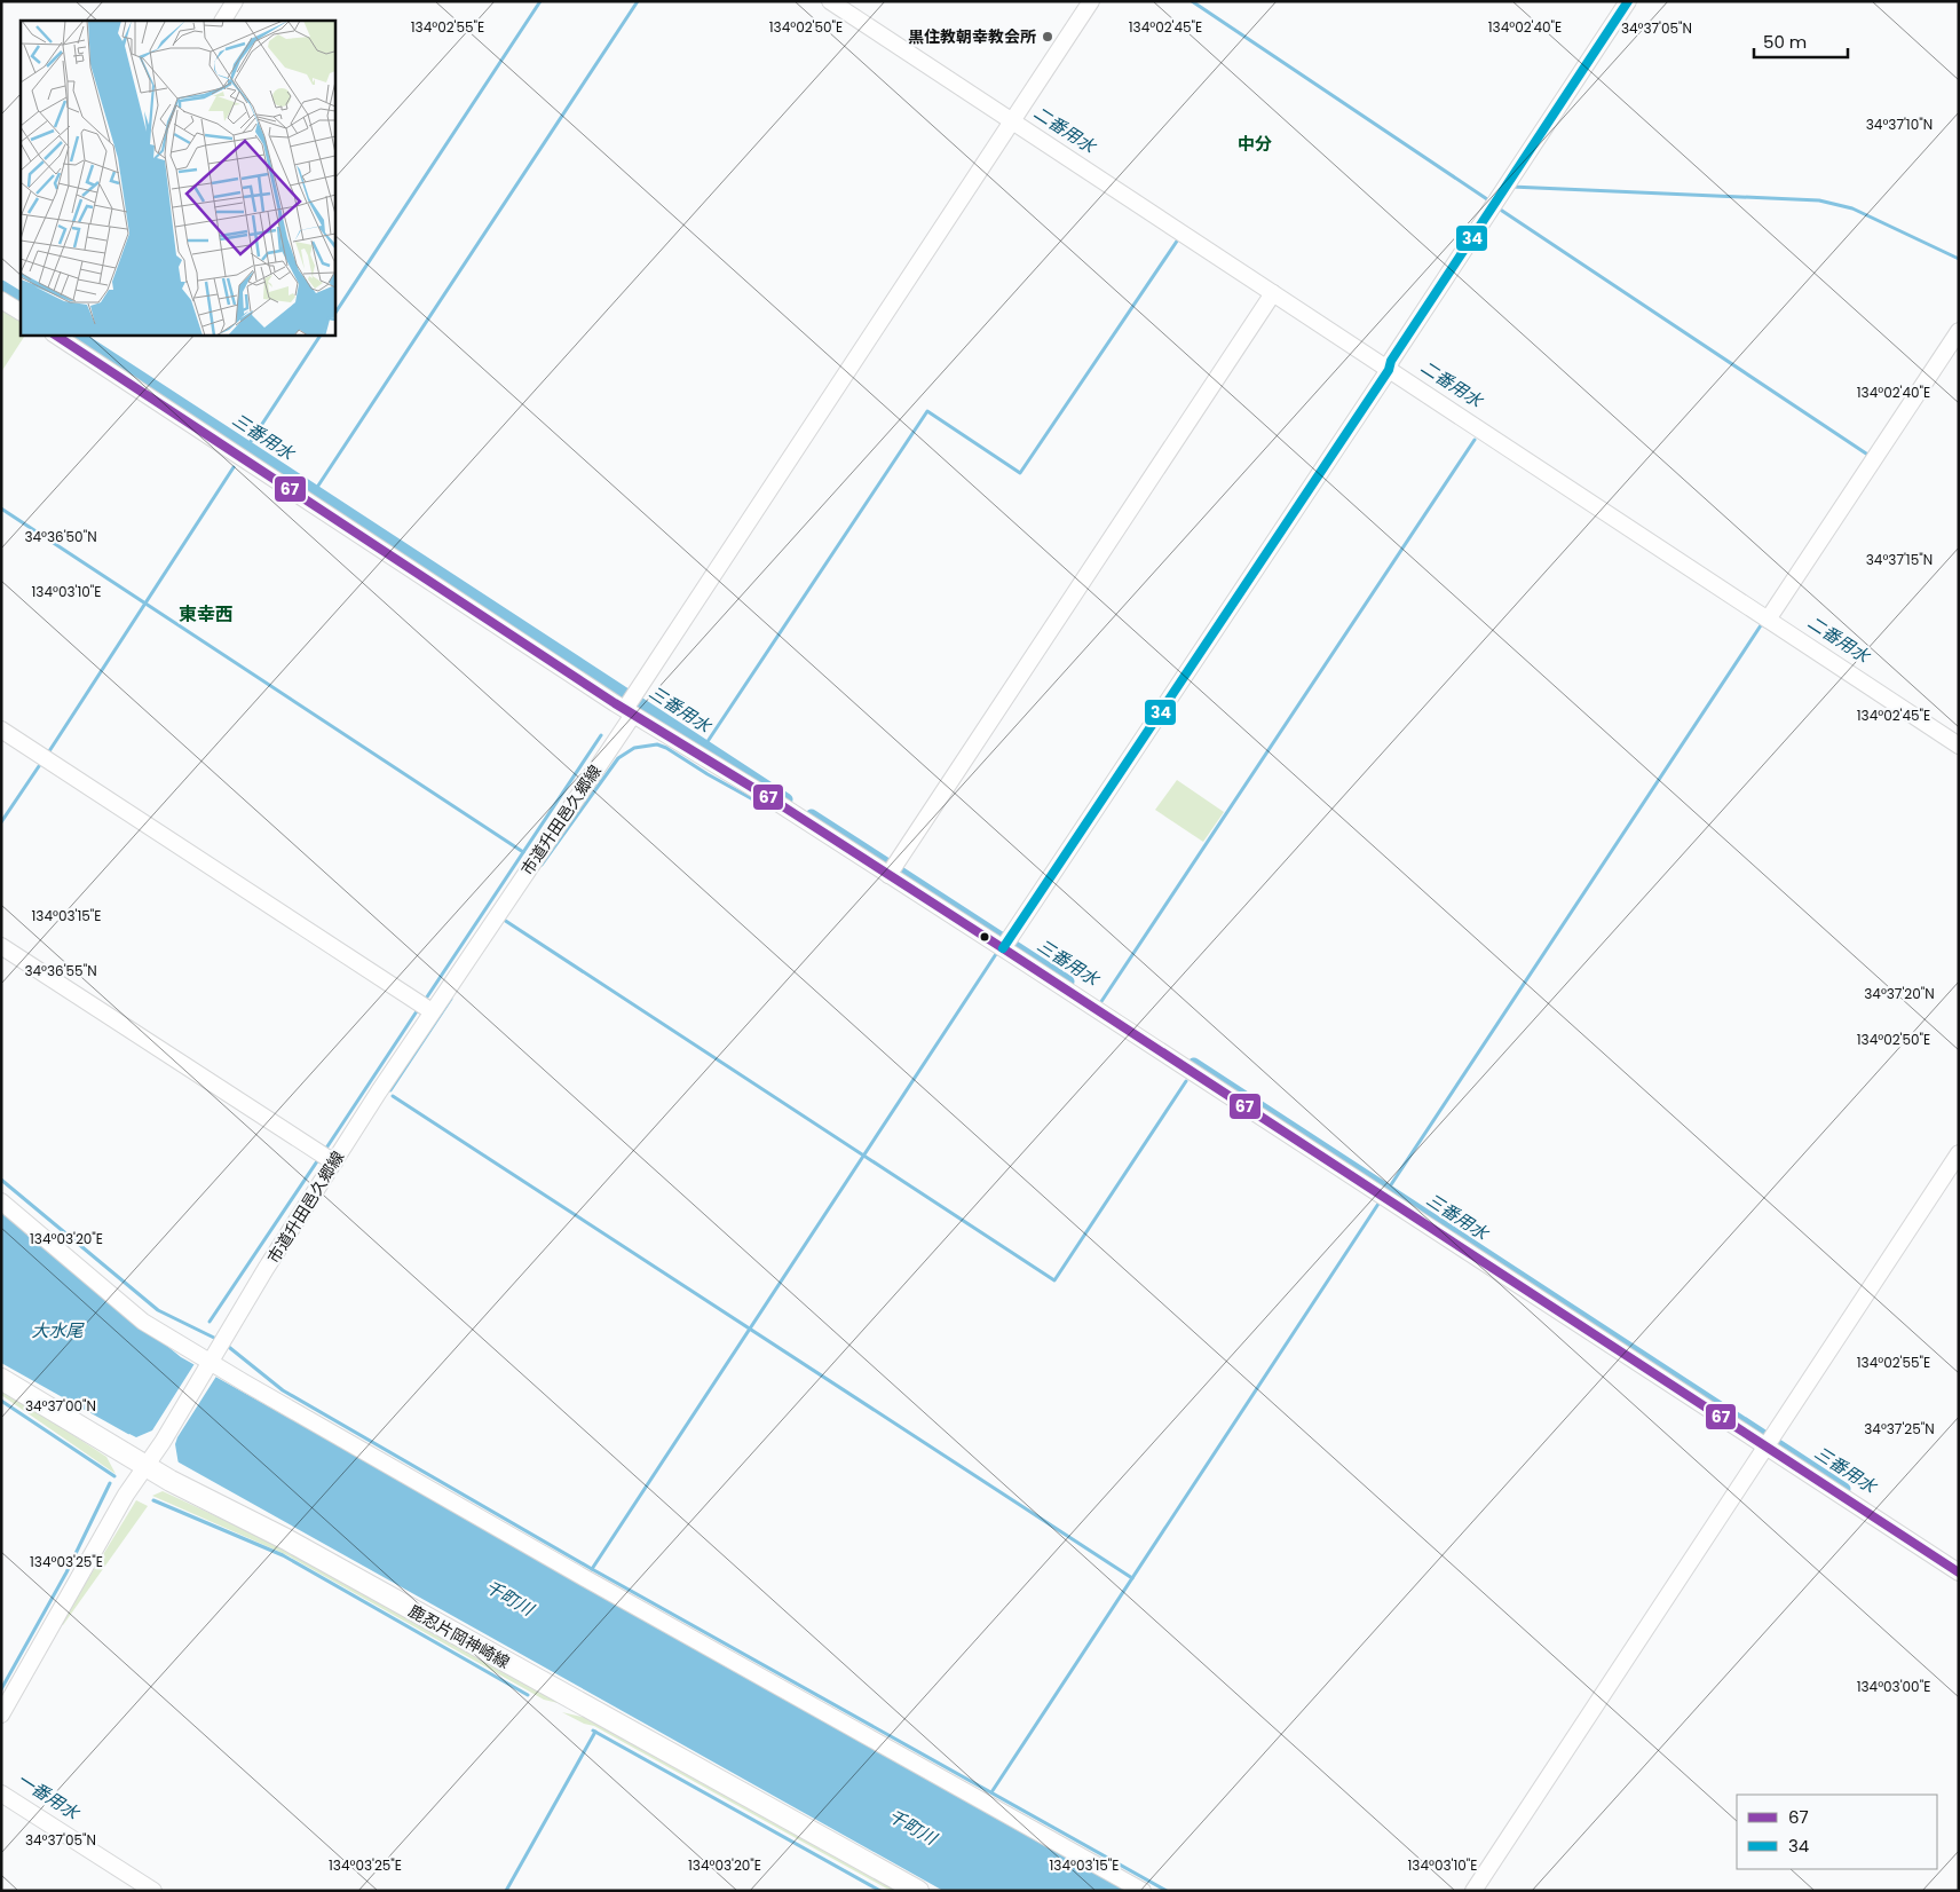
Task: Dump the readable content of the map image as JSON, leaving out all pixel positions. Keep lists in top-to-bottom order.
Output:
{
  "streets": {
    "main road": ["鹿忍片岡神崎線"],
    "street": ["市道升田邑久郷線"]
  },
  "crossings": [
    ["市道升田邑久郷線", "鹿忍片岡神崎線"]
  ],
  "districts": ["中分", "東幸西"],
  "water": [
    "二番用水",
    "三番用水",
    "大水尾",
    "千町川",
    "一番用水"
  ],
  "places": ["黒住教朝幸教会所"],
  "lines": ["transit line 34", "transit line 67"],
  "legend": ["67", "34"],
  "scale_bar": "50 m",
  "coordinates": [
    "134°02'55\"E",
    "134°02'50\"E",
    "134°02'45\"E",
    "134°02'40\"E",
    "34°37'05\"N",
    "34°37'10\"N",
    "34°36'50\"N",
    "34°37'15\"N",
    "134°03'10\"E",
    "134°03'15\"E",
    "34°36'55\"N",
    "34°37'20\"N",
    "134°03'20\"E",
    "34°37'00\"N",
    "34°37'25\"N",
    "134°03'25\"E",
    "134°03'00\"E"
  ]
}
